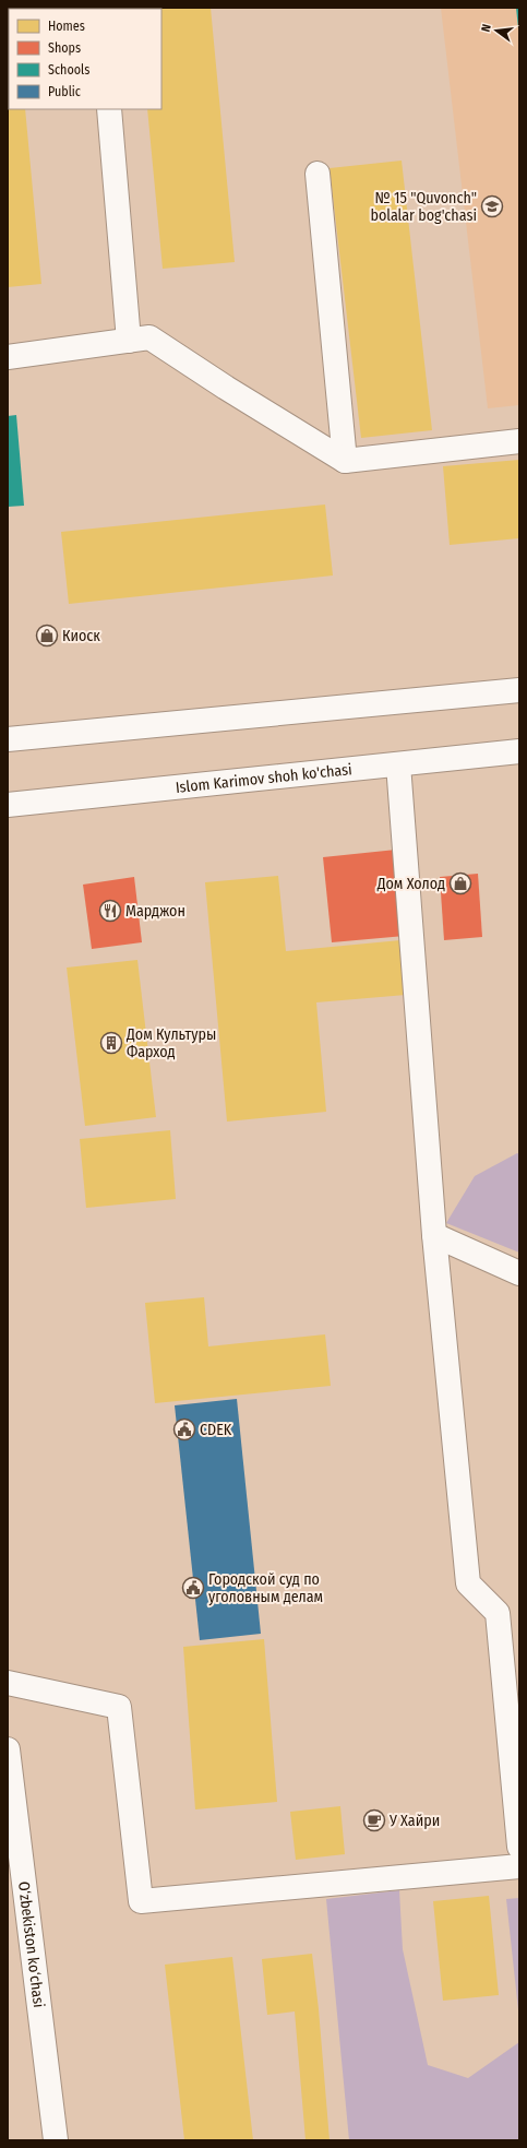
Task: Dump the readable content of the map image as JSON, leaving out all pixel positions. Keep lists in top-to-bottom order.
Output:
{
  "streets": {
    "street": ["Islom Karimov shoh ko'chasi", "O‘zbekiston ko‘chasi"]
  },
  "places": {
    "school or university": ["№ 15 \"Quvonch\" bolalar bog'chasi"],
    "shop": ["Киоск", "Дом Холод"],
    "restaurant": ["Марджон"],
    "building": ["Дом Культуры Фарход"],
    "public building": ["CDEK", "Городской суд по уголовным делам"],
    "cafe": ["У Хайри"]
  },
  "legend": [
    "Homes",
    "Shops",
    "Schools",
    "Public"
  ],
  "north": "left"
}
